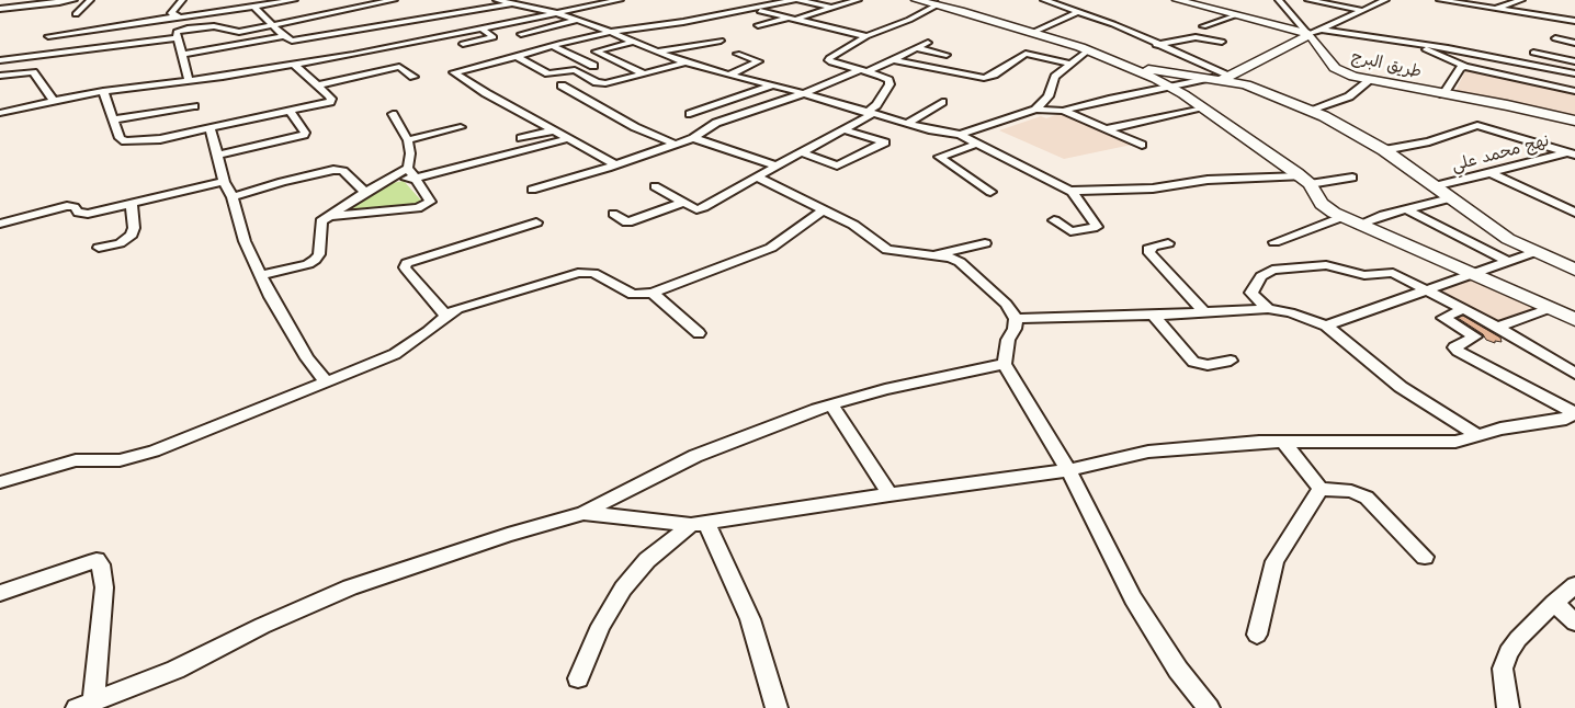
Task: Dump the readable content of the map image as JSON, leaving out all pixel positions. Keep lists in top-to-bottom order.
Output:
{
  "streets": {
    "street": ["طريق البرج", "نهج محمد علي"]
  }
}
